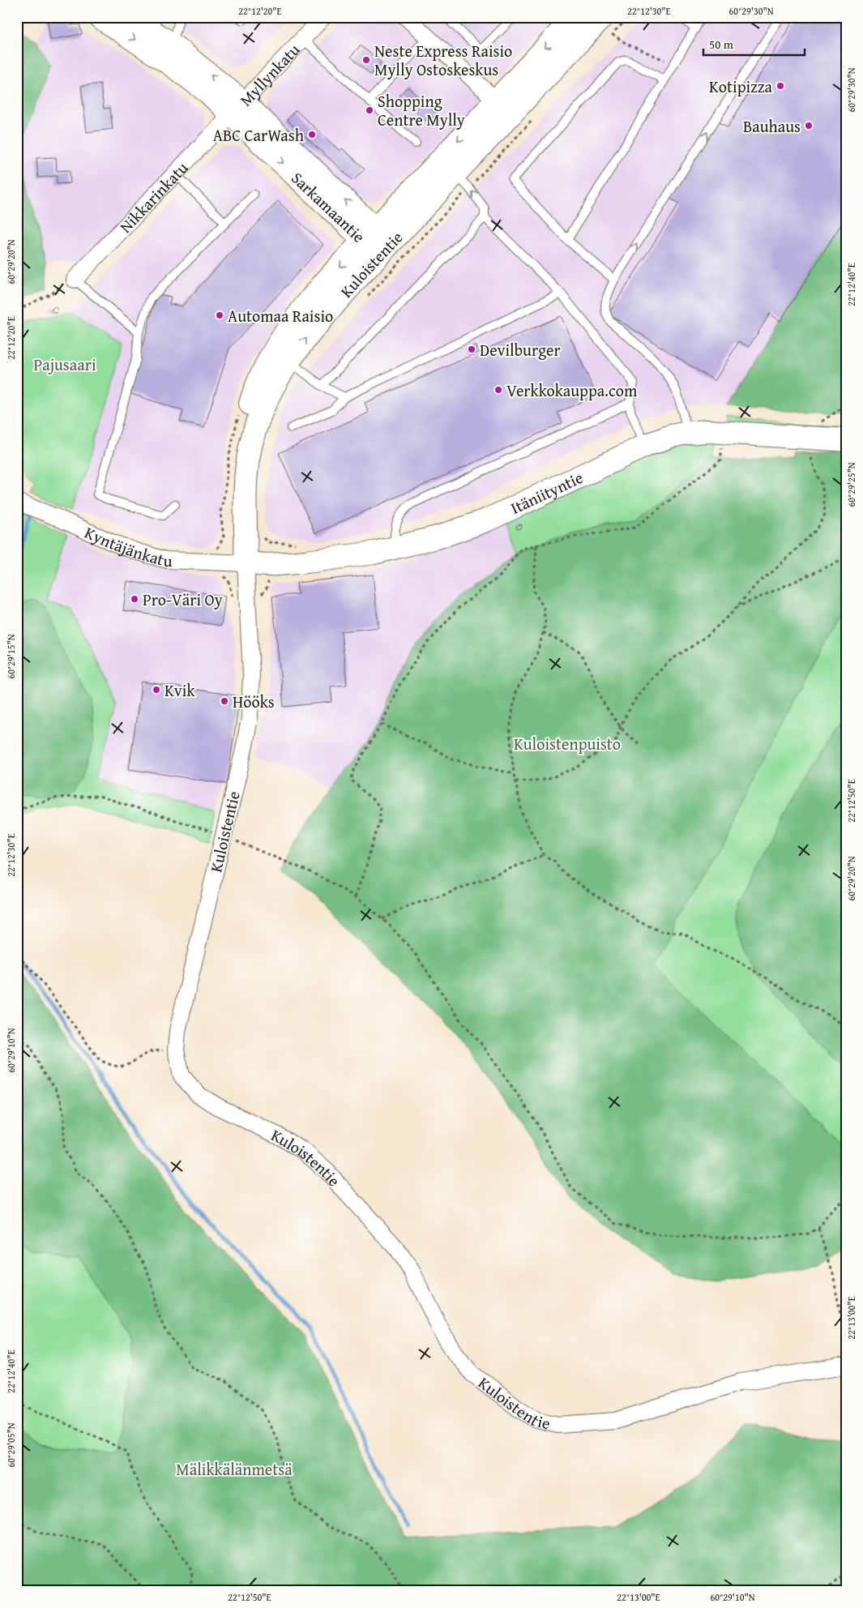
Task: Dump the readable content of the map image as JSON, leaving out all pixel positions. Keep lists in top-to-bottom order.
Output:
{
  "streets": {
    "street": [
      "Myllynkatu",
      "Nikkarinkatu",
      "Sarkamaantie",
      "Kuloistentie",
      "Itäniityntie",
      "Kyntäjänkatu"
    ]
  },
  "crossings": [
    ["Myllynkatu", "Nikkarinkatu"],
    ["Myllynkatu", "Sarkamaantie"],
    ["Nikkarinkatu", "Sarkamaantie"],
    ["Sarkamaantie", "Kuloistentie"],
    ["Kuloistentie", "Itäniityntie"],
    ["Kuloistentie", "Kyntäjänkatu"],
    ["Itäniityntie", "Kyntäjänkatu"]
  ],
  "parks": ["Pajusaari", "Kuloistenpuisto", "Mälikkälänmetsä"],
  "places": [
    "Neste Express Raisio Mylly Ostoskeskus",
    "Kotipizza",
    "Shopping Centre Mylly",
    "Bauhaus",
    "ABC CarWash",
    "Automaa Raisio",
    "Devilburger",
    "Verkkokauppa.com",
    "Pro-Väri Oy",
    "Kvik",
    "Hööks"
  ],
  "scale_bar": "50 m",
  "coordinates": [
    "22°12'20\"E",
    "22°12'30\"E",
    "60°29'30\"N",
    "60°29'20\"N",
    "22°12'40\"E",
    "60°29'25\"N",
    "60°29'15\"N",
    "22°12'50\"E",
    "60°29'10\"N",
    "22°13'00\"E",
    "60°29'05\"N"
  ]
}
